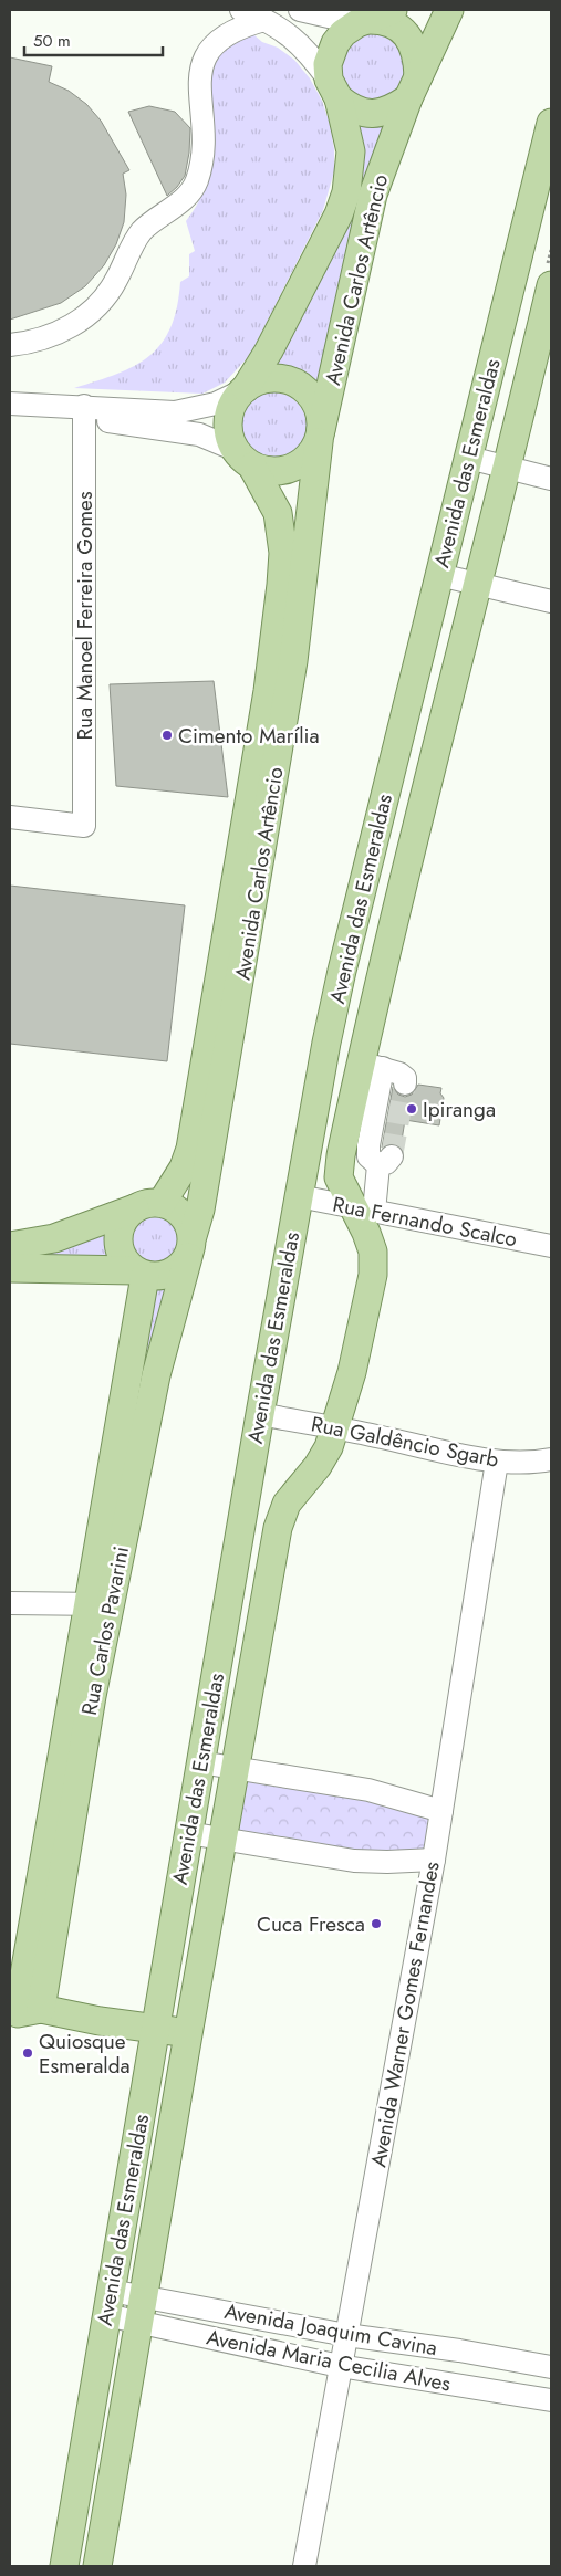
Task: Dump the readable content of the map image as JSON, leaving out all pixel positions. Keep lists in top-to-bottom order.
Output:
{
  "streets": {
    "main road": ["Avenida Carlos Artêncio", "Avenida das Esmeraldas", "Rua Carlos Pavarini"],
    "street": [
      "Rua Manoel Ferreira Gomes",
      "Rua Fernando Scalco",
      "Rua Galdêncio Sgarb",
      "Avenida Warner Gomes Fernandes",
      "Avenida Joaquim Cavina",
      "Avenida Maria Cecilia Alves"
    ]
  },
  "crossings": [
    ["Avenida Carlos Artêncio", "Rua Carlos Pavarini"],
    ["Avenida das Esmeraldas", "Rua Fernando Scalco"],
    ["Avenida das Esmeraldas", "Rua Galdêncio Sgarb"],
    ["Avenida das Esmeraldas", "Avenida Joaquim Cavina"],
    ["Avenida das Esmeraldas", "Avenida Maria Cecilia Alves"],
    ["Rua Galdêncio Sgarb", "Avenida Warner Gomes Fernandes"],
    ["Avenida Warner Gomes Fernandes", "Avenida Joaquim Cavina"],
    ["Avenida Warner Gomes Fernandes", "Avenida Maria Cecilia Alves"],
    ["Avenida Joaquim Cavina", "Avenida Maria Cecilia Alves"]
  ],
  "places": [
    "Cimento Marília",
    "Ipiranga",
    "Cuca Fresca",
    "Quiosque Esmeralda"
  ],
  "scale_bar": "50 m"
}
